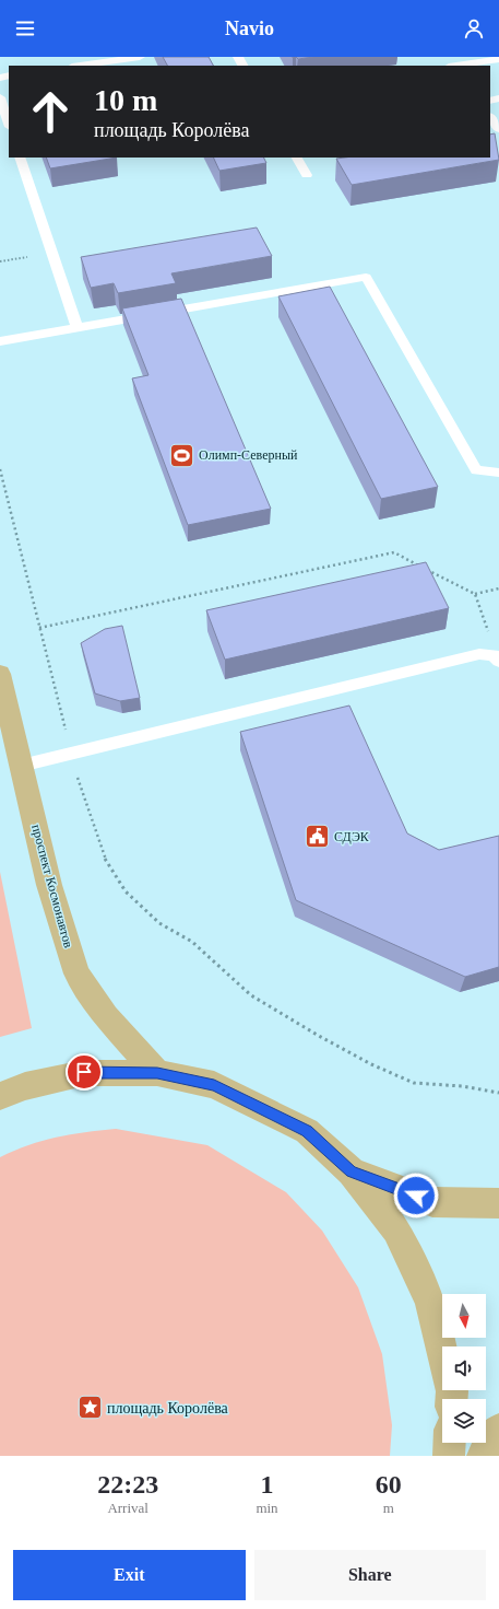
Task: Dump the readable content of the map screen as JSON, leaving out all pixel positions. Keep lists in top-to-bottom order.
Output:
{
  "streets": {
    "main road": ["проспект Космонавтов"]
  },
  "places": {
    "sports": ["Олимп-Северный"],
    "public building": ["СДЭК"],
    "place": ["площадь Королёва"]
  },
  "north": "bottom",
  "page": {
    "header": "Navio",
    "turn": ["10 m", "площадь Королёва"],
    "eta": [
      "22:23",
      "Arrival",
      "1",
      "min",
      "60",
      "m"
    ],
    "buttons": ["Exit", "Share"]
  }
}
